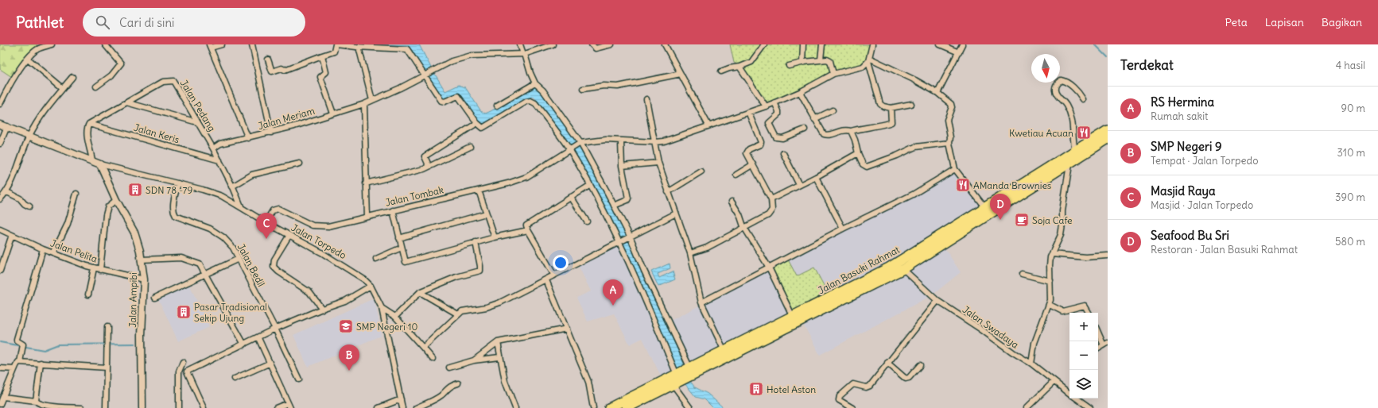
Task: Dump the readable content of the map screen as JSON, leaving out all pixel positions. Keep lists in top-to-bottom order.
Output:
{
  "streets": {
    "highway": ["Jalan Basuki Rahmat"],
    "street": [
      "Jalan Pedang",
      "Jalan Meriam",
      "Jalan Keris",
      "Jalan Tombak",
      "Jalan Torpedo",
      "Jalan Pelita",
      "Jalan Bedil",
      "Jalan Ampibi",
      "Jalan Swadaya"
    ]
  },
  "crossings": [
    ["Jalan Pedang", "Jalan Meriam"],
    ["Jalan Pedang", "Jalan Keris"],
    ["Jalan Pedang", "Jalan Torpedo"],
    ["Jalan Tombak", "Jalan Torpedo"],
    ["Jalan Torpedo", "Jalan Bedil"],
    ["Jalan Torpedo", "Jalan Ampibi"],
    ["Jalan Pelita", "Jalan Ampibi"],
    ["Jalan Basuki Rahmat", "Jalan Swadaya"]
  ],
  "places": {
    "restaurant": ["Kwetiau Acuan", "AManda Brownies"],
    "building": ["SDN 78 -79", "Pasar Tradisional Sekip Ujung", "Hotel Aston"],
    "cafe": ["Soja Cafe"],
    "school or university": ["SMP Negeri 10"]
  },
  "north": "bottom",
  "page": {
    "header": "Pathlet",
    "search": "Cari di sini",
    "nav": ["Peta", "Lapisan", "Bagikan"],
    "heading": ["Terdekat", "4 hasil"],
    "list": [
      {
        "mark": "A",
        "name": "RS Hermina",
        "note": "Rumah sakit",
        "value": "90 m"
      },
      {
        "mark": "B",
        "name": "SMP Negeri 9",
        "note": "Tempat · Jalan Torpedo",
        "value": "310 m"
      },
      {
        "mark": "C",
        "name": "Masjid Raya",
        "note": "Masjid · Jalan Torpedo",
        "value": "390 m"
      },
      {
        "mark": "D",
        "name": "Seafood Bu Sri",
        "note": "Restoran · Jalan Basuki Rahmat",
        "value": "580 m"
      }
    ],
    "pins": [
      "D",
      "C",
      "A",
      "B"
    ],
    "map_buttons": ["+", "−"]
  }
}
